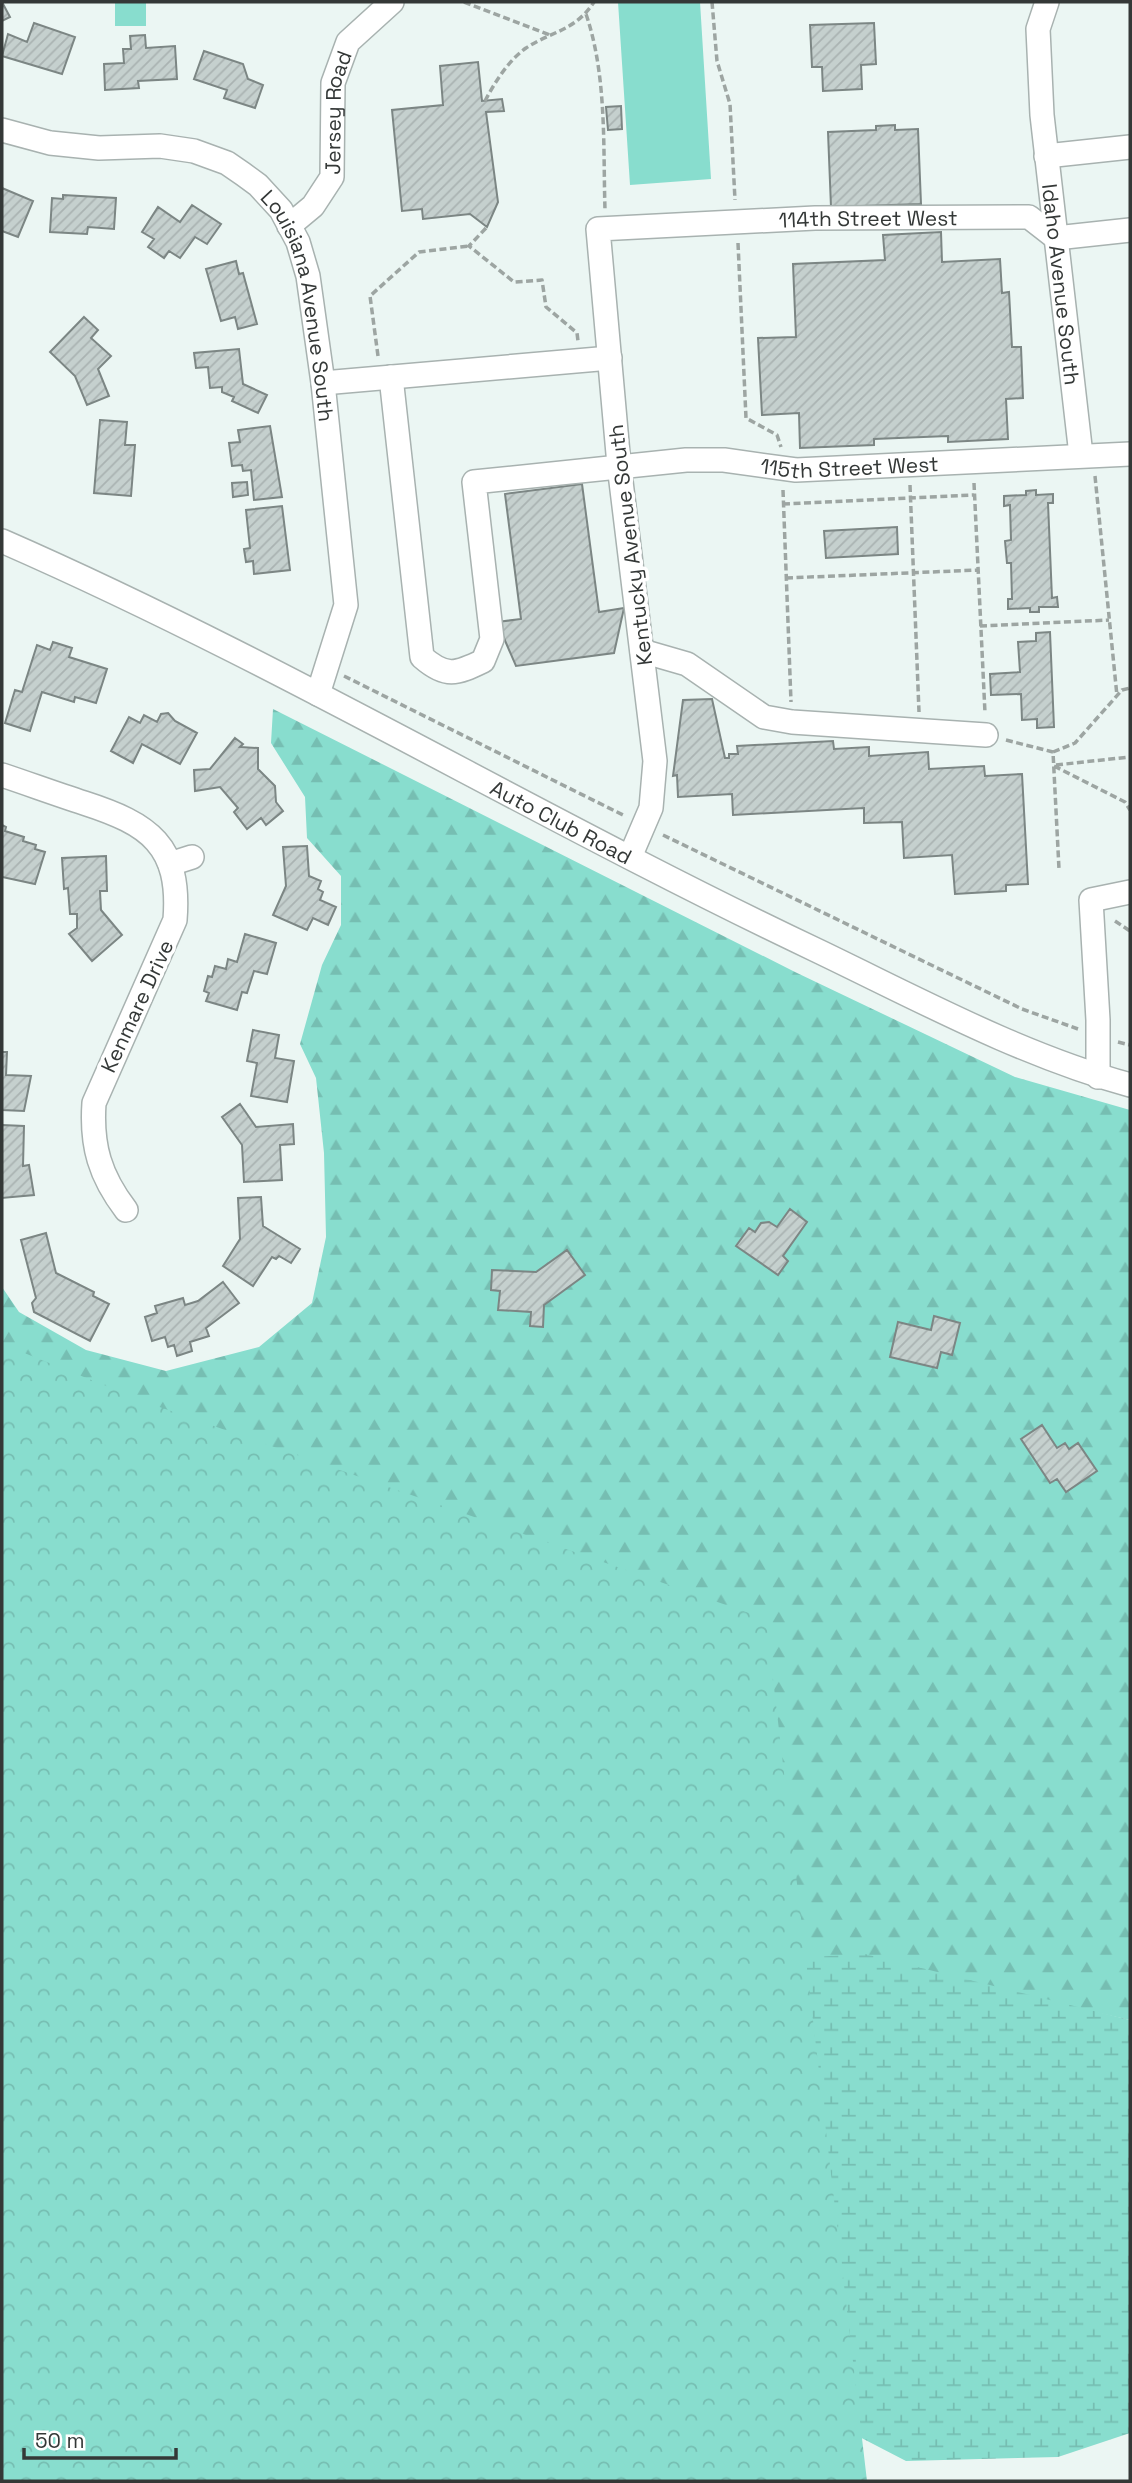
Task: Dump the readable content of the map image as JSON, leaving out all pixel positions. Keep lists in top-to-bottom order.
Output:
{
  "streets": {
    "street": [
      "Jersey Road",
      "114th Street West",
      "Idaho Avenue South",
      "Louisiana Avenue South",
      "115th Street West",
      "Kentucky Avenue South",
      "Auto Club Road",
      "Kenmare Drive"
    ]
  },
  "crossings": [
    ["Jersey Road", "Louisiana Avenue South"],
    ["114th Street West", "Idaho Avenue South"],
    ["114th Street West", "Kentucky Avenue South"],
    ["Idaho Avenue South", "115th Street West"],
    ["Louisiana Avenue South", "Auto Club Road"],
    ["115th Street West", "Kentucky Avenue South"],
    ["Kentucky Avenue South", "Auto Club Road"]
  ],
  "scale_bar": "50 m"
}
